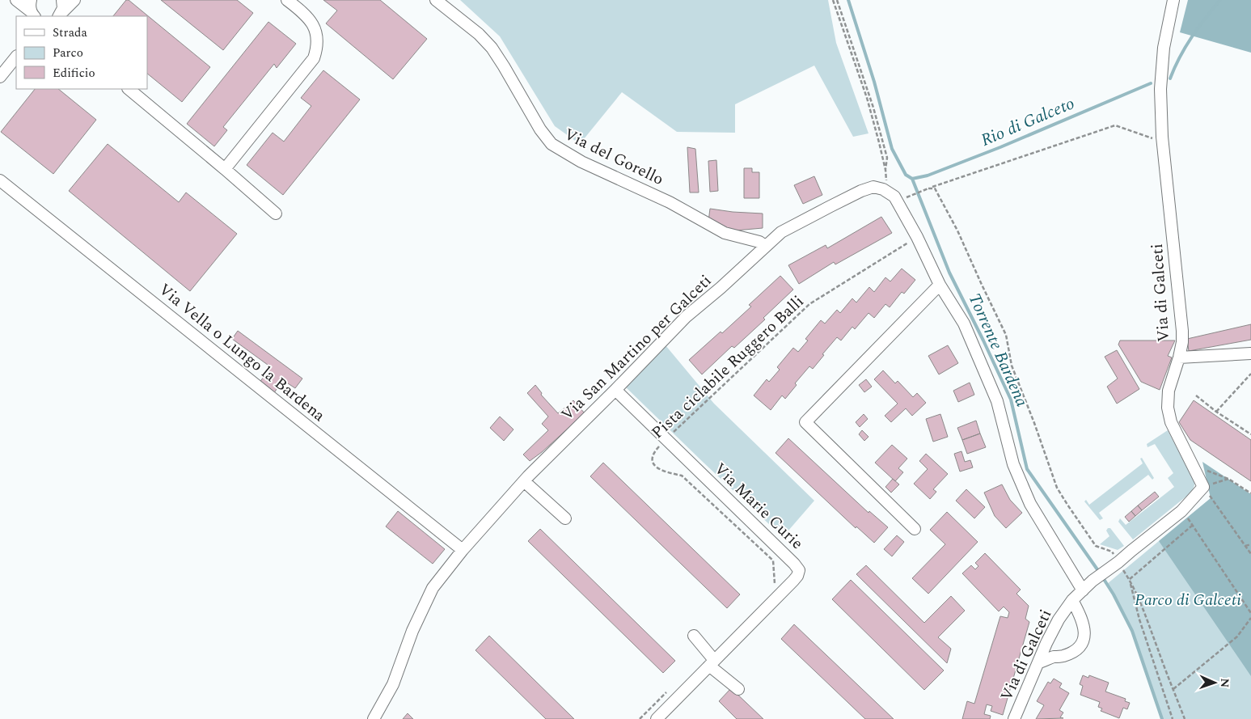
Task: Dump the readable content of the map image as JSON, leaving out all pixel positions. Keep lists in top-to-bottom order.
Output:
{
  "streets": {
    "street": [
      "Via del Gorello",
      "Via di Galceti",
      "Via San Martino per Galceti",
      "Via Vella o Lungo la Bardena",
      "Via Marie Curie"
    ],
    "path": ["Pista ciclabile Ruggero Balli"]
  },
  "crossings": [
    ["Via del Gorello", "Via San Martino per Galceti"],
    ["Via di Galceti", "Via San Martino per Galceti"],
    ["Via San Martino per Galceti", "Via Vella o Lungo la Bardena"],
    ["Via San Martino per Galceti", "Pista ciclabile Ruggero Balli"],
    ["Via San Martino per Galceti", "Via Marie Curie"],
    ["Pista ciclabile Ruggero Balli", "Via Marie Curie"]
  ],
  "water": ["Rio di Galceto", "Torrente Bardena"],
  "parks": ["Parco di Galceti"],
  "legend": ["Strada", "Parco", "Edificio"],
  "north": "right"
}
